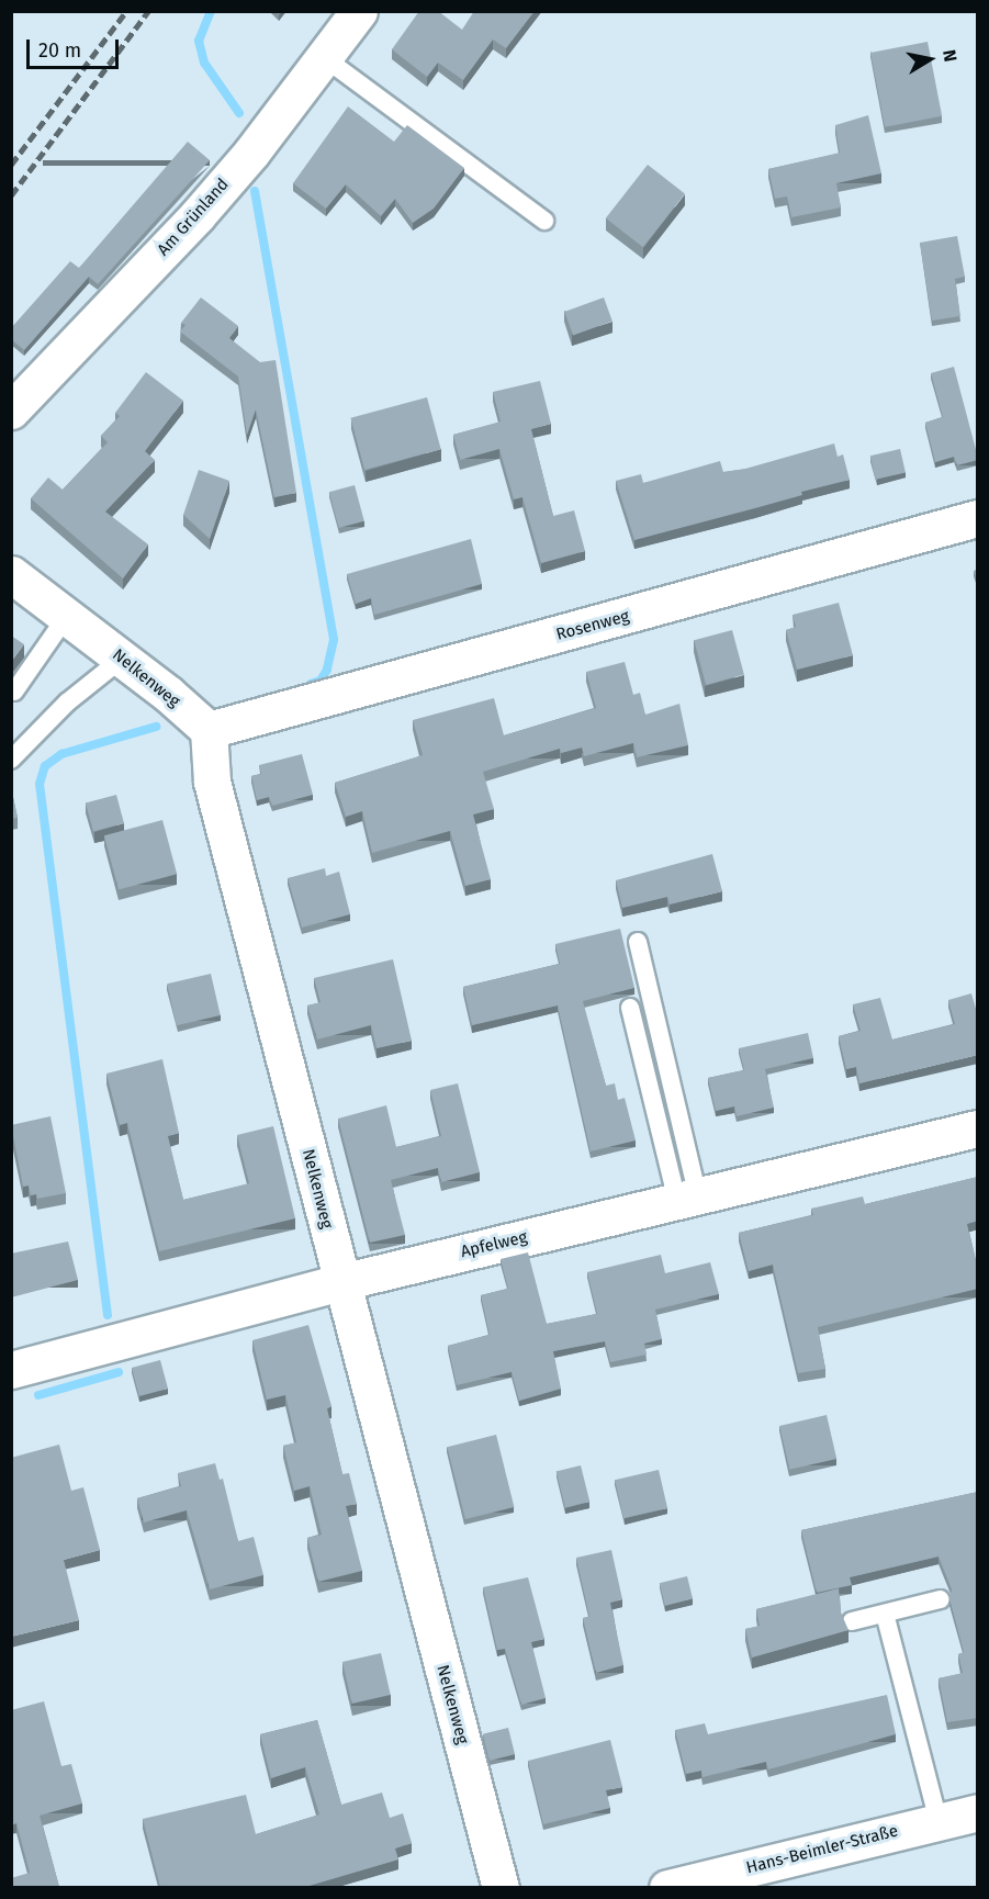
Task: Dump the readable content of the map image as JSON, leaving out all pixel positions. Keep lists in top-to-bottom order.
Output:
{
  "streets": {
    "street": [
      "Am Grünland",
      "Rosenweg",
      "Nelkenweg",
      "Apfelweg",
      "Hans-Beimler-Straße"
    ]
  },
  "crossings": [
    ["Rosenweg", "Nelkenweg"],
    ["Nelkenweg", "Apfelweg"]
  ],
  "scale_bar": "20 m",
  "north": "right"
}
